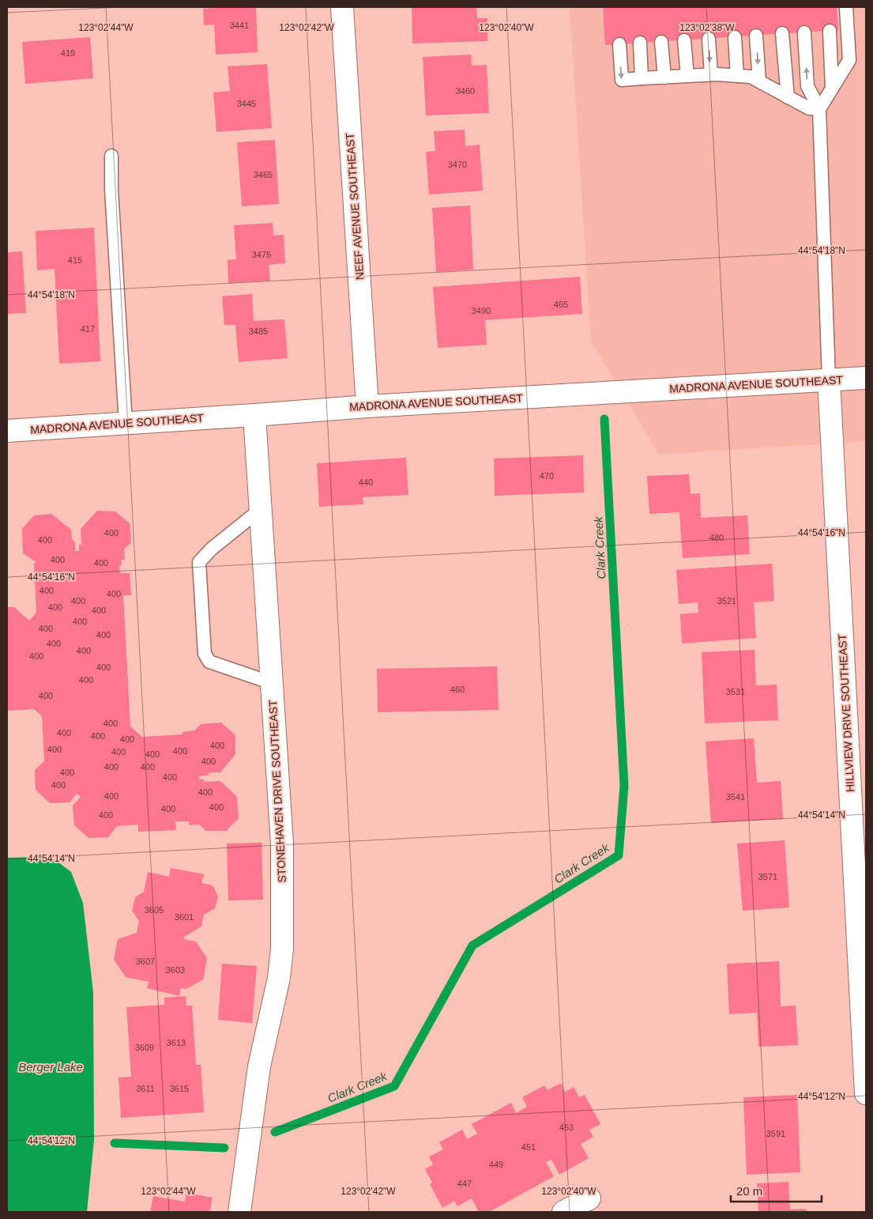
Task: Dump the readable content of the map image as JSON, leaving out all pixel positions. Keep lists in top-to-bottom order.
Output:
{
  "streets": {
    "street": [
      "NEEF AVENUE SOUTHEAST",
      "MADRONA AVENUE SOUTHEAST",
      "HILLVIEW DRIVE SOUTHEAST",
      "STONEHAVEN DRIVE SOUTHEAST"
    ]
  },
  "crossings": [
    ["NEEF AVENUE SOUTHEAST", "MADRONA AVENUE SOUTHEAST"],
    ["MADRONA AVENUE SOUTHEAST", "HILLVIEW DRIVE SOUTHEAST"],
    ["MADRONA AVENUE SOUTHEAST", "STONEHAVEN DRIVE SOUTHEAST"]
  ],
  "water": ["Clark Creek", "Berger Lake"],
  "house_numbers": [
    "3441",
    "419",
    "3460",
    "3445",
    "3470",
    "3465",
    "3475",
    "415",
    "465",
    "3490",
    "417",
    "3485",
    "470",
    "440",
    "400",
    "480",
    "400",
    "400",
    "400",
    "400",
    "400",
    "400",
    "3521",
    "400",
    "400",
    "400",
    "400",
    "400",
    "400",
    "400",
    "400",
    "400",
    "400",
    "460",
    "3531",
    "400",
    "400",
    "400",
    "400",
    "400",
    "400",
    "400",
    "400",
    "400",
    "400",
    "400",
    "400",
    "400",
    "400",
    "400",
    "400",
    "400",
    "400",
    "3541",
    "400",
    "400",
    "400",
    "3571",
    "3605",
    "3601",
    "3607",
    "3603",
    "3613",
    "3609",
    "3611",
    "3615",
    "453",
    "3591",
    "451",
    "449",
    "447"
  ],
  "scale_bar": "20 m",
  "coordinates": [
    "123°02'44\"W",
    "123°02'42\"W",
    "123°02'40\"W",
    "123°02'38\"W",
    "44°54'18\"N",
    "44°54'16\"N",
    "44°54'14\"N",
    "44°54'12\"N"
  ]
}
